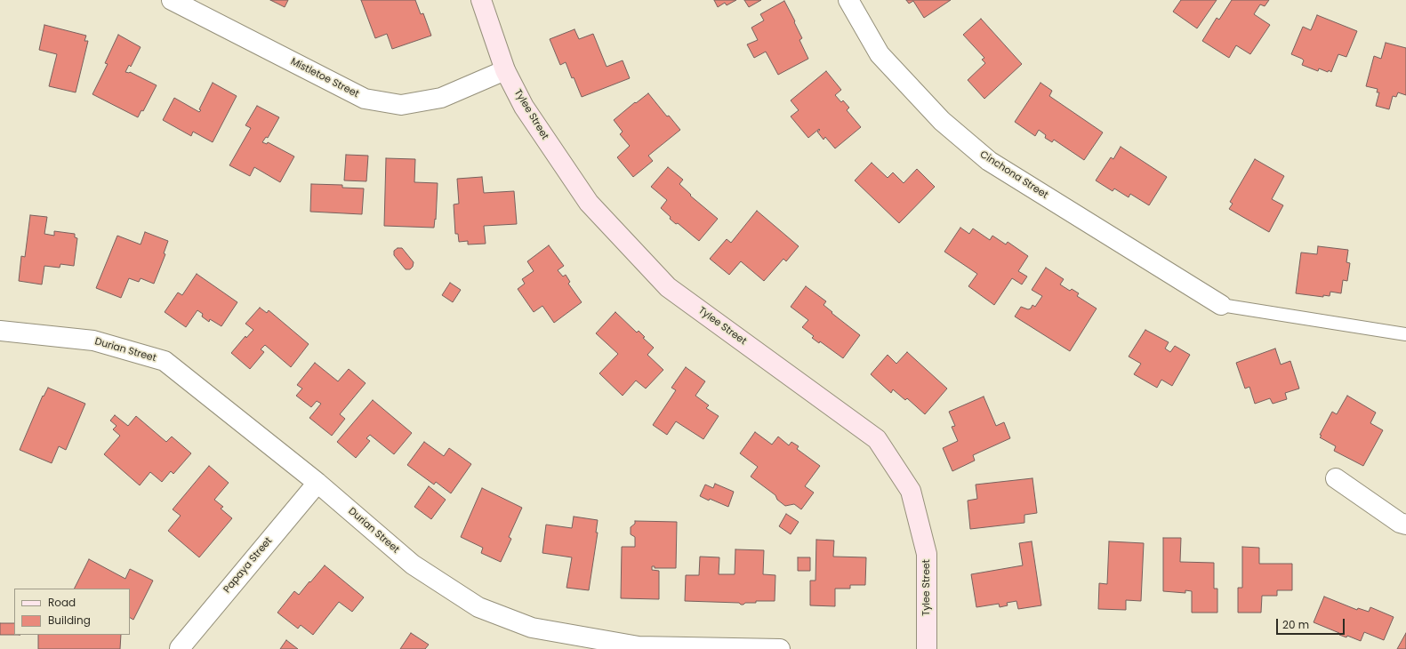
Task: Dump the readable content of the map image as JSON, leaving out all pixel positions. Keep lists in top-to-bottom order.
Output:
{
  "streets": {
    "street": [
      "Mistletoe Street",
      "Tylee Street",
      "Cinchona Street",
      "Durian Street",
      "Papaya Street"
    ]
  },
  "crossings": [
    ["Mistletoe Street", "Tylee Street"],
    ["Durian Street", "Papaya Street"]
  ],
  "legend": ["Road", "Building"],
  "scale_bar": "20 m"
}
